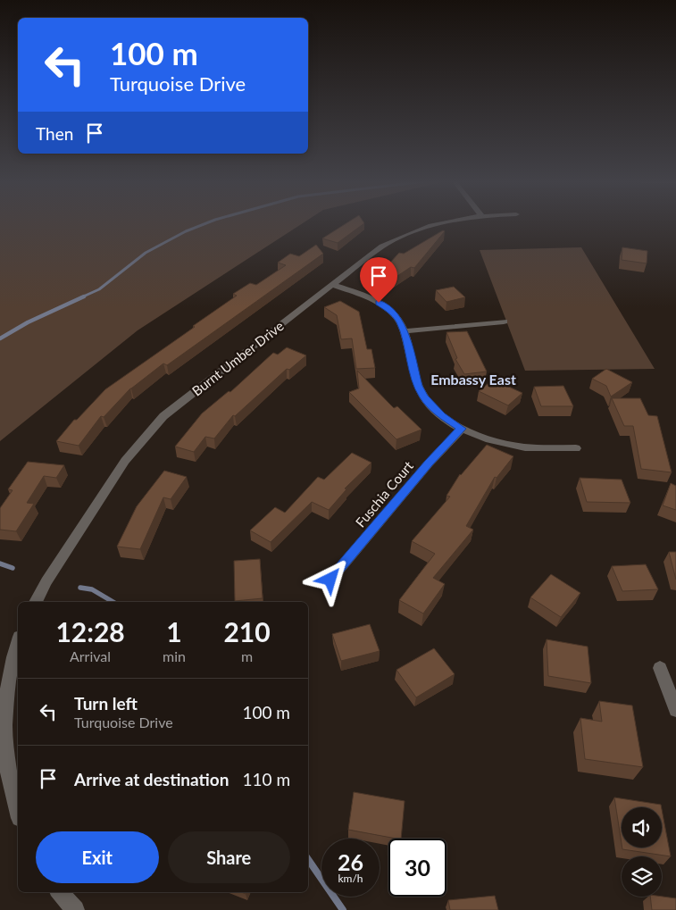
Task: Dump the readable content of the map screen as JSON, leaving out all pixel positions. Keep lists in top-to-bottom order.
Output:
{
  "streets": {
    "street": ["Burnt Umber Drive", "Fuschia Court"]
  },
  "districts": ["Embassy East"],
  "page": {
    "turn": ["100 m", "Turquoise Drive"],
    "then": "Then",
    "eta": [
      "12:28",
      "Arrival",
      "1",
      "min",
      "210",
      "m"
    ],
    "list": [
      {
        "name": "Turn left",
        "note": "Turquoise Drive",
        "value": "100 m"
      },
      {
        "name": "Arrive at destination",
        "value": "110 m"
      }
    ],
    "buttons": ["Exit", "Share"],
    "speed": "26 km/h",
    "limit": "30"
  }
}
